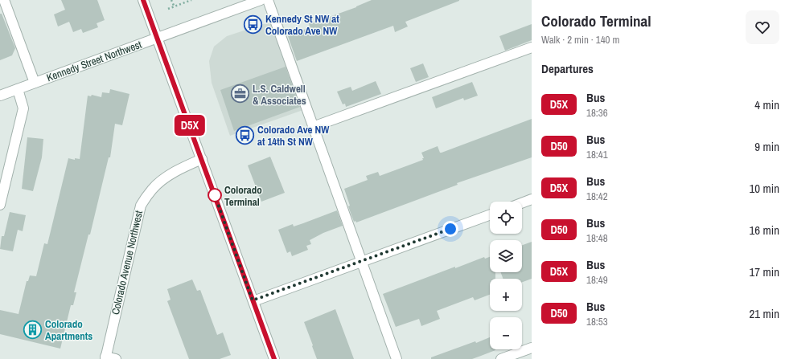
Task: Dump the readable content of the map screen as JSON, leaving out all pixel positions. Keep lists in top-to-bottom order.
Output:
{
  "streets": {
    "street": ["Kennedy Street Northwest", "Colorado Avenue Northwest"]
  },
  "places": {
    "bus stop": ["Kennedy St NW at Colorado Ave NW", "Colorado Ave NW at 14th St NW"],
    "office": ["L.S. Caldwell & Associates"],
    "other": ["Colorado Terminal"],
    "building": ["Colorado Apartments"]
  },
  "lines": ["bus line D5X"],
  "page": {
    "on_map": "D5X",
    "heading": [
      ["Colorado Terminal", "Walk · 2 min · 140 m"],
      "Departures"
    ],
    "list": [
      {
        "mark": "D5X",
        "name": "Bus",
        "note": "18:36",
        "value": "4 min"
      },
      {
        "mark": "D50",
        "name": "Bus",
        "note": "18:41",
        "value": "9 min"
      },
      {
        "mark": "D5X",
        "name": "Bus",
        "note": "18:42",
        "value": "10 min"
      },
      {
        "mark": "D50",
        "name": "Bus",
        "note": "18:48",
        "value": "16 min"
      },
      {
        "mark": "D5X",
        "name": "Bus",
        "note": "18:49",
        "value": "17 min"
      },
      {
        "mark": "D50",
        "name": "Bus",
        "note": "18:53",
        "value": "21 min"
      }
    ],
    "map_buttons": ["+", "−"]
  }
}
